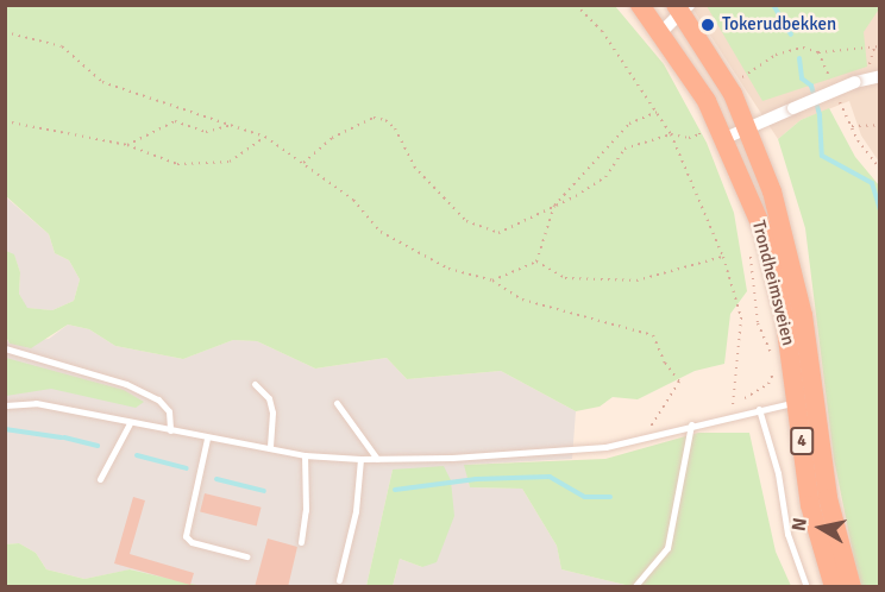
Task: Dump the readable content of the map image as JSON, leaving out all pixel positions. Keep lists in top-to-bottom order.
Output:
{
  "streets": {
    "highway": ["Trondheimsveien", "4"]
  },
  "places": ["Tokerudbekken"],
  "north": "left"
}
